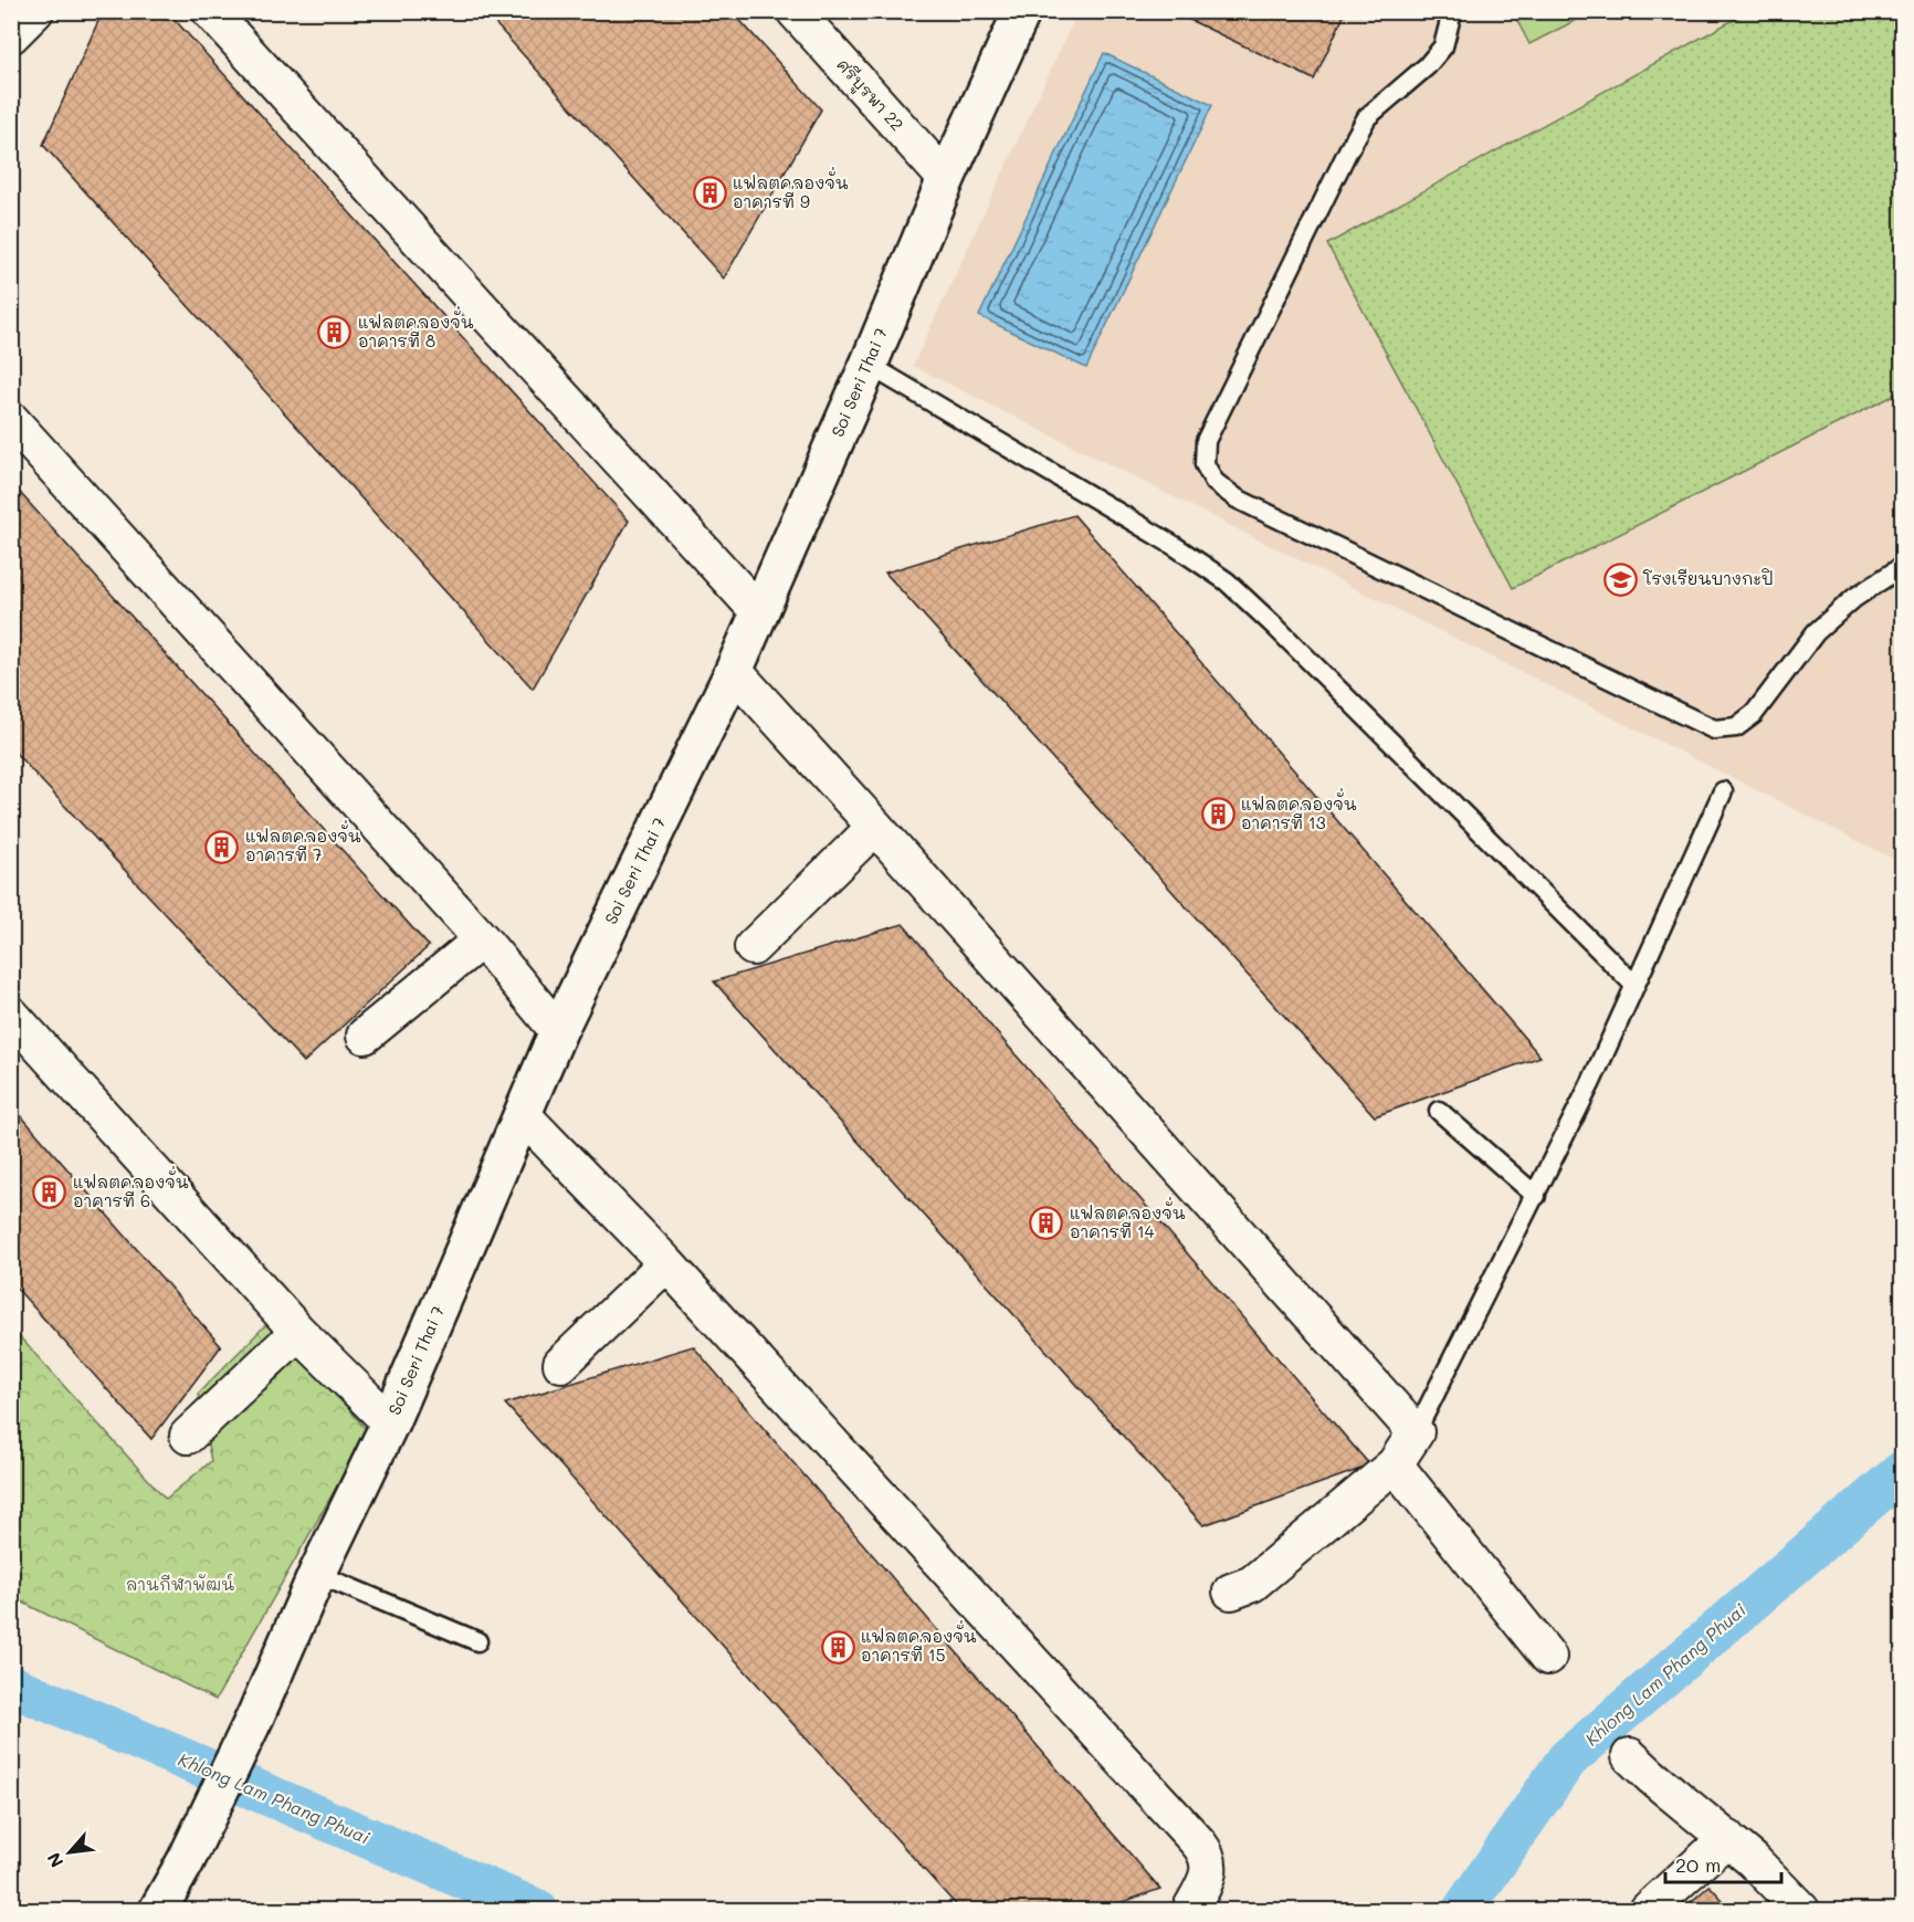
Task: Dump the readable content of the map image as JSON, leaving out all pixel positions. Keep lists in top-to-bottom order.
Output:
{
  "streets": {
    "street": ["ศรีบูรพา 22", "Soi Seri Thai 7"]
  },
  "crossings": [
    ["ศรีบูรพา 22", "Soi Seri Thai 7"]
  ],
  "water": ["Khlong Lam Phang Phuai"],
  "parks": ["ลานกีฬาพัฒน์"],
  "places": {
    "building": [
      "แฟลตคลองจั่น อาคารที่ 9",
      "แฟลตคลองจั่น อาคารที่ 8",
      "แฟลตคลองจั่น อาคารที่ 13",
      "แฟลตคลองจั่น อาคารที่ 7",
      "แฟลตคลองจั่น อาคารที่ 6",
      "แฟลตคลองจั่น อาคารที่ 14",
      "แฟลตคลองจั่น อาคารที่ 15"
    ],
    "school or university": ["โรงเรียนบางกะปิ"]
  },
  "scale_bar": "20 m",
  "north": "bottom left"
}
